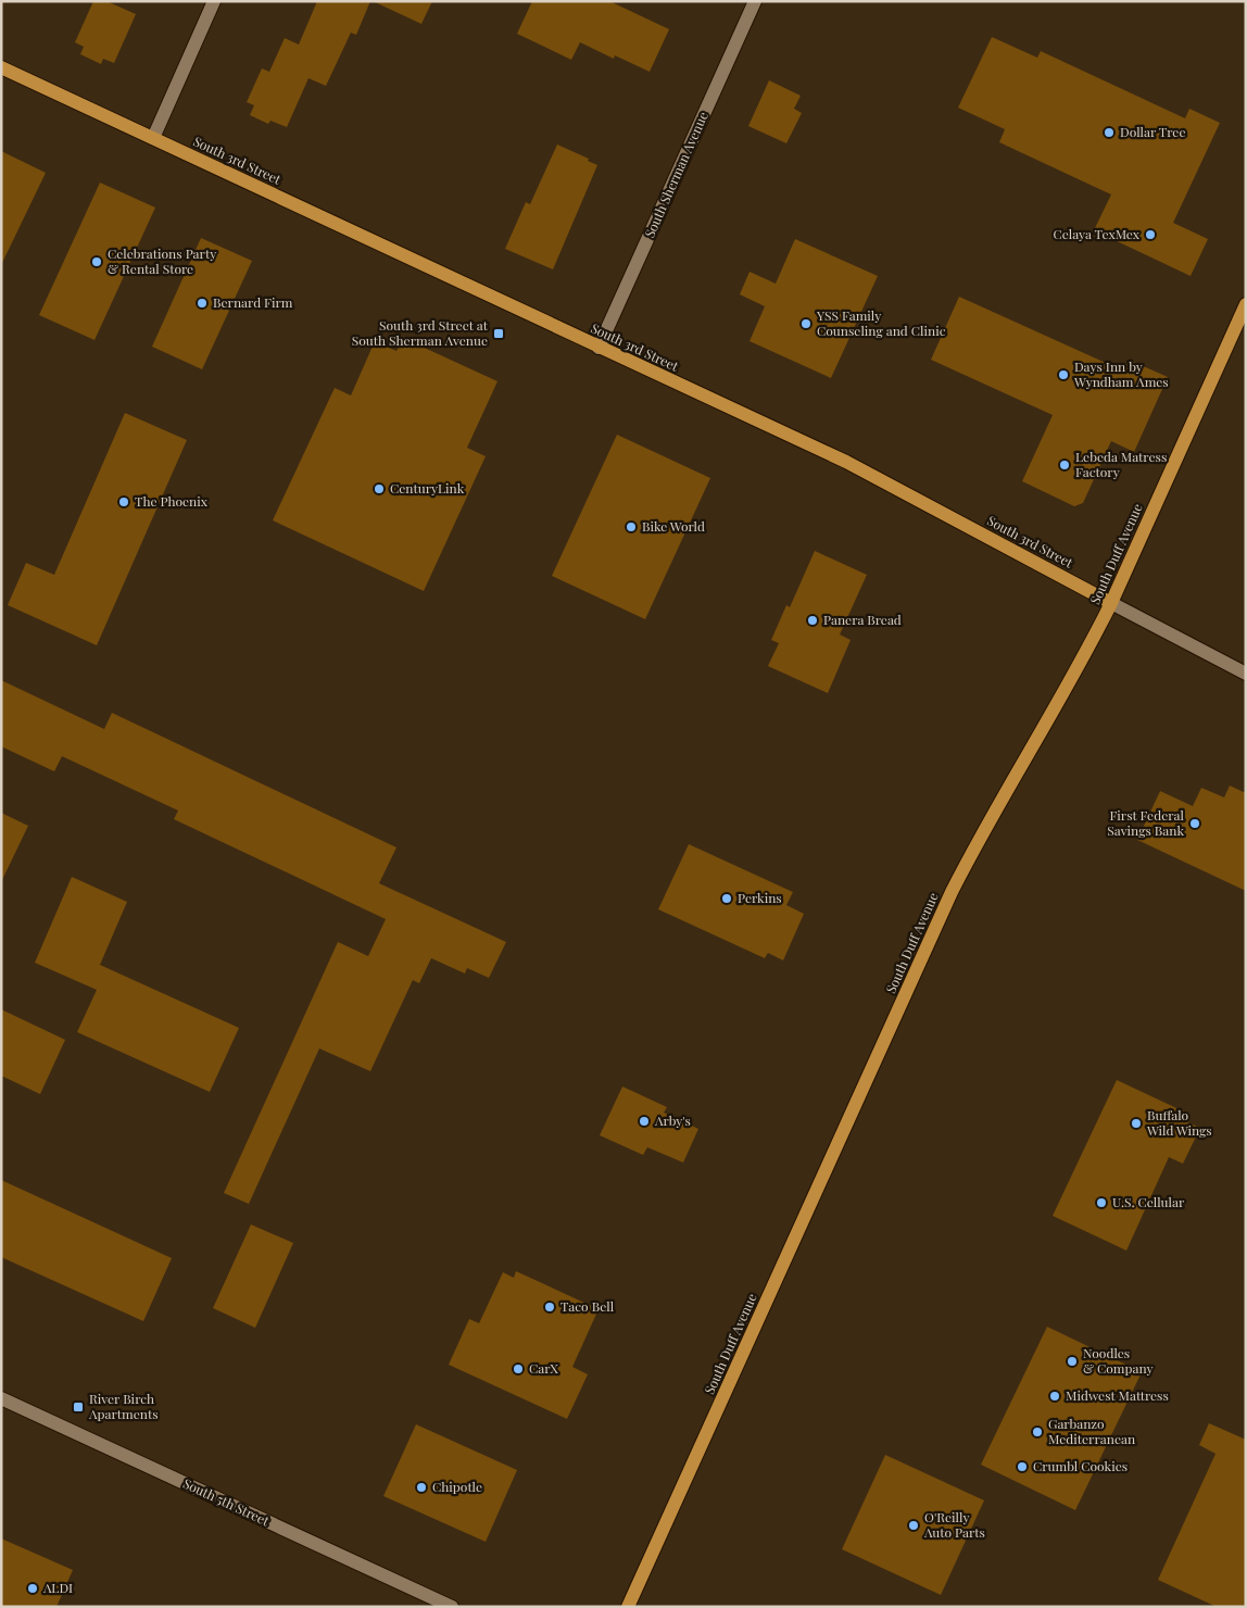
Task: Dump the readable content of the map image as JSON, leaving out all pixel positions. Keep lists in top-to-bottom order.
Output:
{
  "streets": {
    "main road": ["South 3rd Street", "South Duff Avenue"],
    "street": ["South Sherman Avenue", "South 5th Street"]
  },
  "crossings": [
    ["South 3rd Street", "South Sherman Avenue"],
    ["South 3rd Street", "South Duff Avenue"]
  ],
  "places": {
    "other": [
      "Dollar Tree",
      "Celaya TexMex",
      "Celebrations Party & Rental Store",
      "Bernard Firm",
      "YSS Family Counseling and Clinic",
      "Days Inn by Wyndham Ames",
      "Lebeda Matress Factory",
      "CenturyLink",
      "The Phoenix",
      "Bike World",
      "Panera Bread",
      "First Federal Savings Bank",
      "Perkins",
      "Arby's",
      "Buffalo Wild Wings",
      "U.S. Cellular",
      "Taco Bell",
      "Noodles & Company",
      "CarX",
      "Midwest Mattress",
      "Garbanzo Mediterranean",
      "Crumbl Cookies",
      "Chipotle",
      "O'Reilly Auto Parts",
      "ALDI"
    ],
    "transit": ["South 3rd Street at South Sherman Avenue", "River Birch Apartments"]
  }
}
